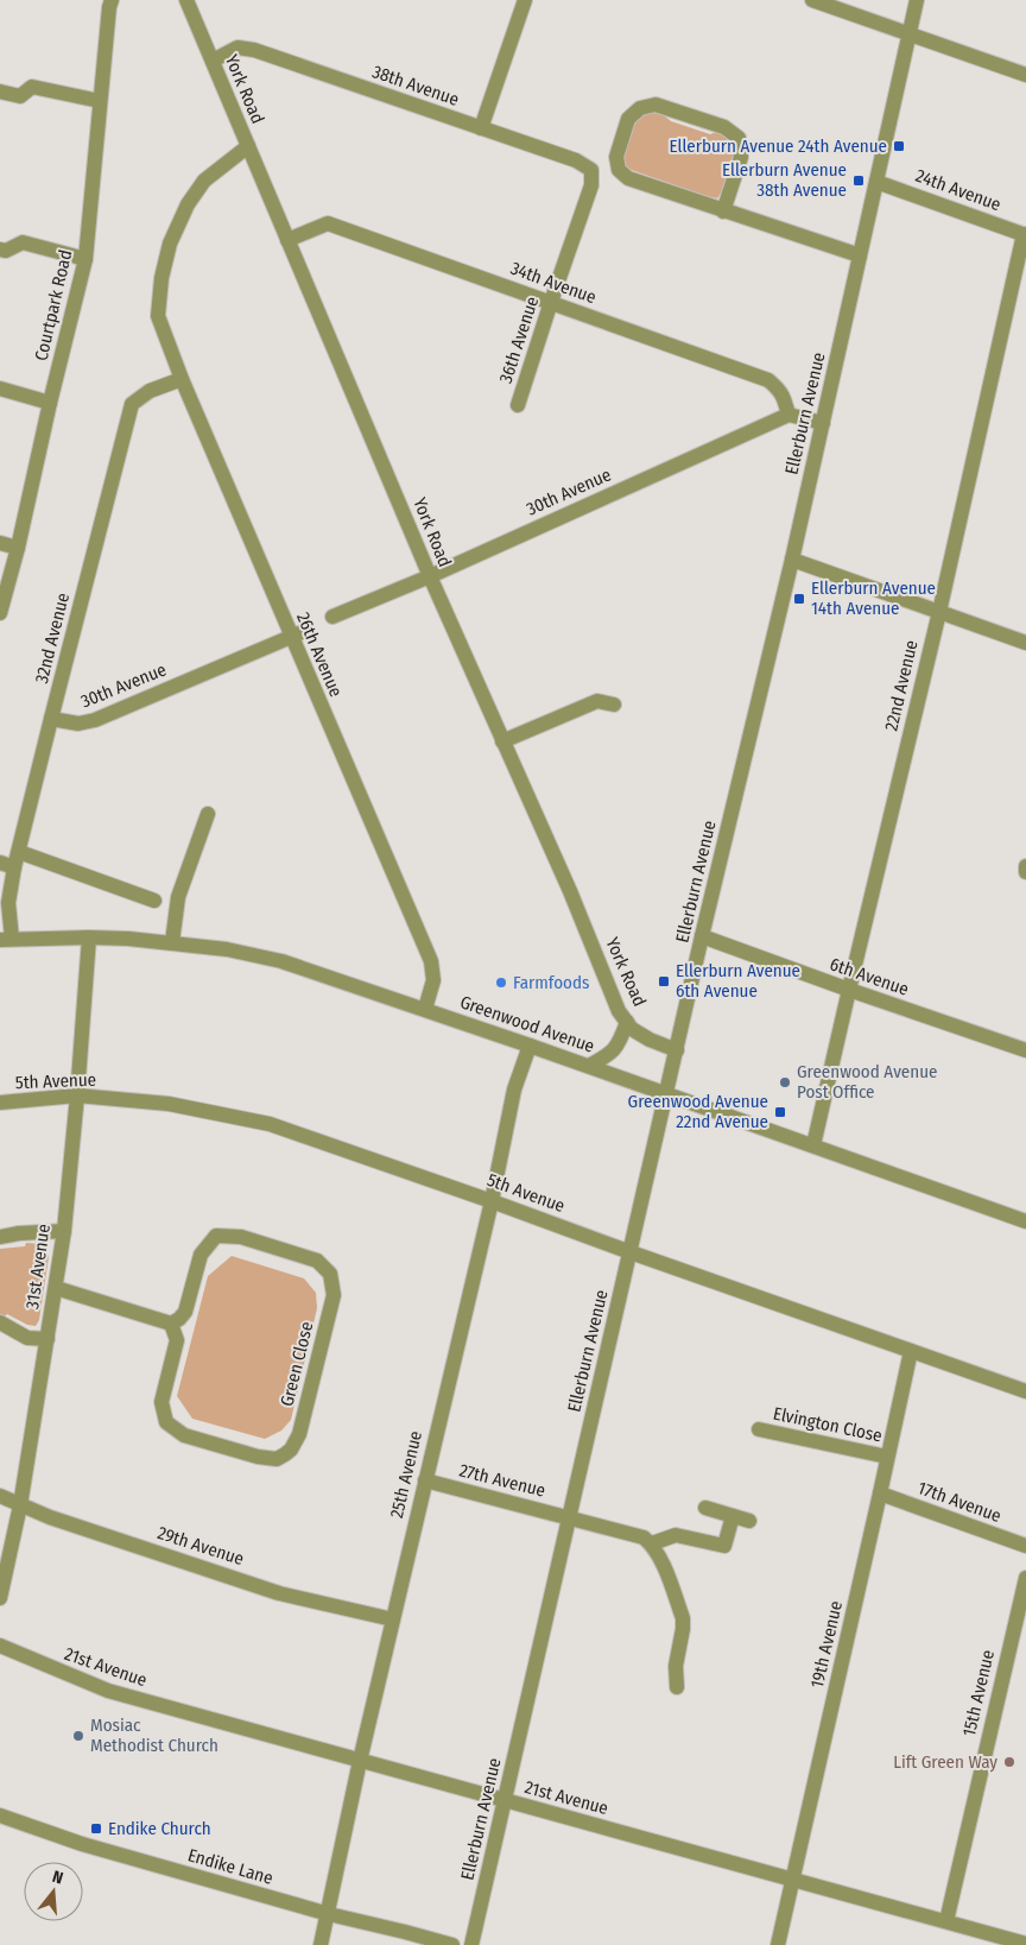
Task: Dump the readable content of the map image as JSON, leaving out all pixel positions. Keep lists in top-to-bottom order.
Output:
{
  "streets": {
    "street": [
      "38th Avenue",
      "York Road",
      "24th Avenue",
      "34th Avenue",
      "Courtpark Road",
      "36th Avenue",
      "Ellerburn Avenue",
      "30th Avenue",
      "32nd Avenue",
      "26th Avenue",
      "22nd Avenue",
      "6th Avenue",
      "Greenwood Avenue",
      "5th Avenue",
      "31st Avenue",
      "Green Close",
      "Elvington Close",
      "25th Avenue",
      "27th Avenue",
      "17th Avenue",
      "29th Avenue",
      "19th Avenue",
      "21st Avenue",
      "15th Avenue",
      "Endike Lane"
    ]
  },
  "crossings": [
    ["38th Avenue", "York Road"],
    ["38th Avenue", "36th Avenue"],
    ["York Road", "34th Avenue"],
    ["York Road", "Ellerburn Avenue"],
    ["York Road", "30th Avenue"],
    ["York Road", "26th Avenue"],
    ["24th Avenue", "Ellerburn Avenue"],
    ["24th Avenue", "22nd Avenue"],
    ["34th Avenue", "36th Avenue"],
    ["34th Avenue", "30th Avenue"],
    ["Ellerburn Avenue", "6th Avenue"],
    ["Ellerburn Avenue", "Greenwood Avenue"],
    ["Ellerburn Avenue", "5th Avenue"],
    ["Ellerburn Avenue", "27th Avenue"],
    ["Ellerburn Avenue", "21st Avenue"],
    ["30th Avenue", "32nd Avenue"],
    ["30th Avenue", "26th Avenue"],
    ["32nd Avenue", "26th Avenue"],
    ["32nd Avenue", "Greenwood Avenue"],
    ["26th Avenue", "Greenwood Avenue"],
    ["22nd Avenue", "6th Avenue"],
    ["22nd Avenue", "Greenwood Avenue"],
    ["Greenwood Avenue", "31st Avenue"],
    ["Greenwood Avenue", "25th Avenue"],
    ["5th Avenue", "31st Avenue"],
    ["5th Avenue", "25th Avenue"],
    ["5th Avenue", "19th Avenue"],
    ["31st Avenue", "29th Avenue"],
    ["Elvington Close", "19th Avenue"],
    ["25th Avenue", "27th Avenue"],
    ["25th Avenue", "29th Avenue"],
    ["25th Avenue", "21st Avenue"],
    ["25th Avenue", "Endike Lane"],
    ["17th Avenue", "19th Avenue"],
    ["19th Avenue", "21st Avenue"],
    ["21st Avenue", "15th Avenue"]
  ],
  "places": {
    "transit": [
      "Ellerburn Avenue 24th Avenue",
      "Ellerburn Avenue 38th Avenue",
      "Ellerburn Avenue 14th Avenue",
      "Ellerburn Avenue 6th Avenue",
      "Greenwood Avenue 22nd Avenue",
      "Endike Church"
    ],
    "other": [
      "Farmfoods",
      "Greenwood Avenue Post Office",
      "Mosiac Methodist Church",
      "Lift Green Way"
    ]
  },
  "north": "top"
}
